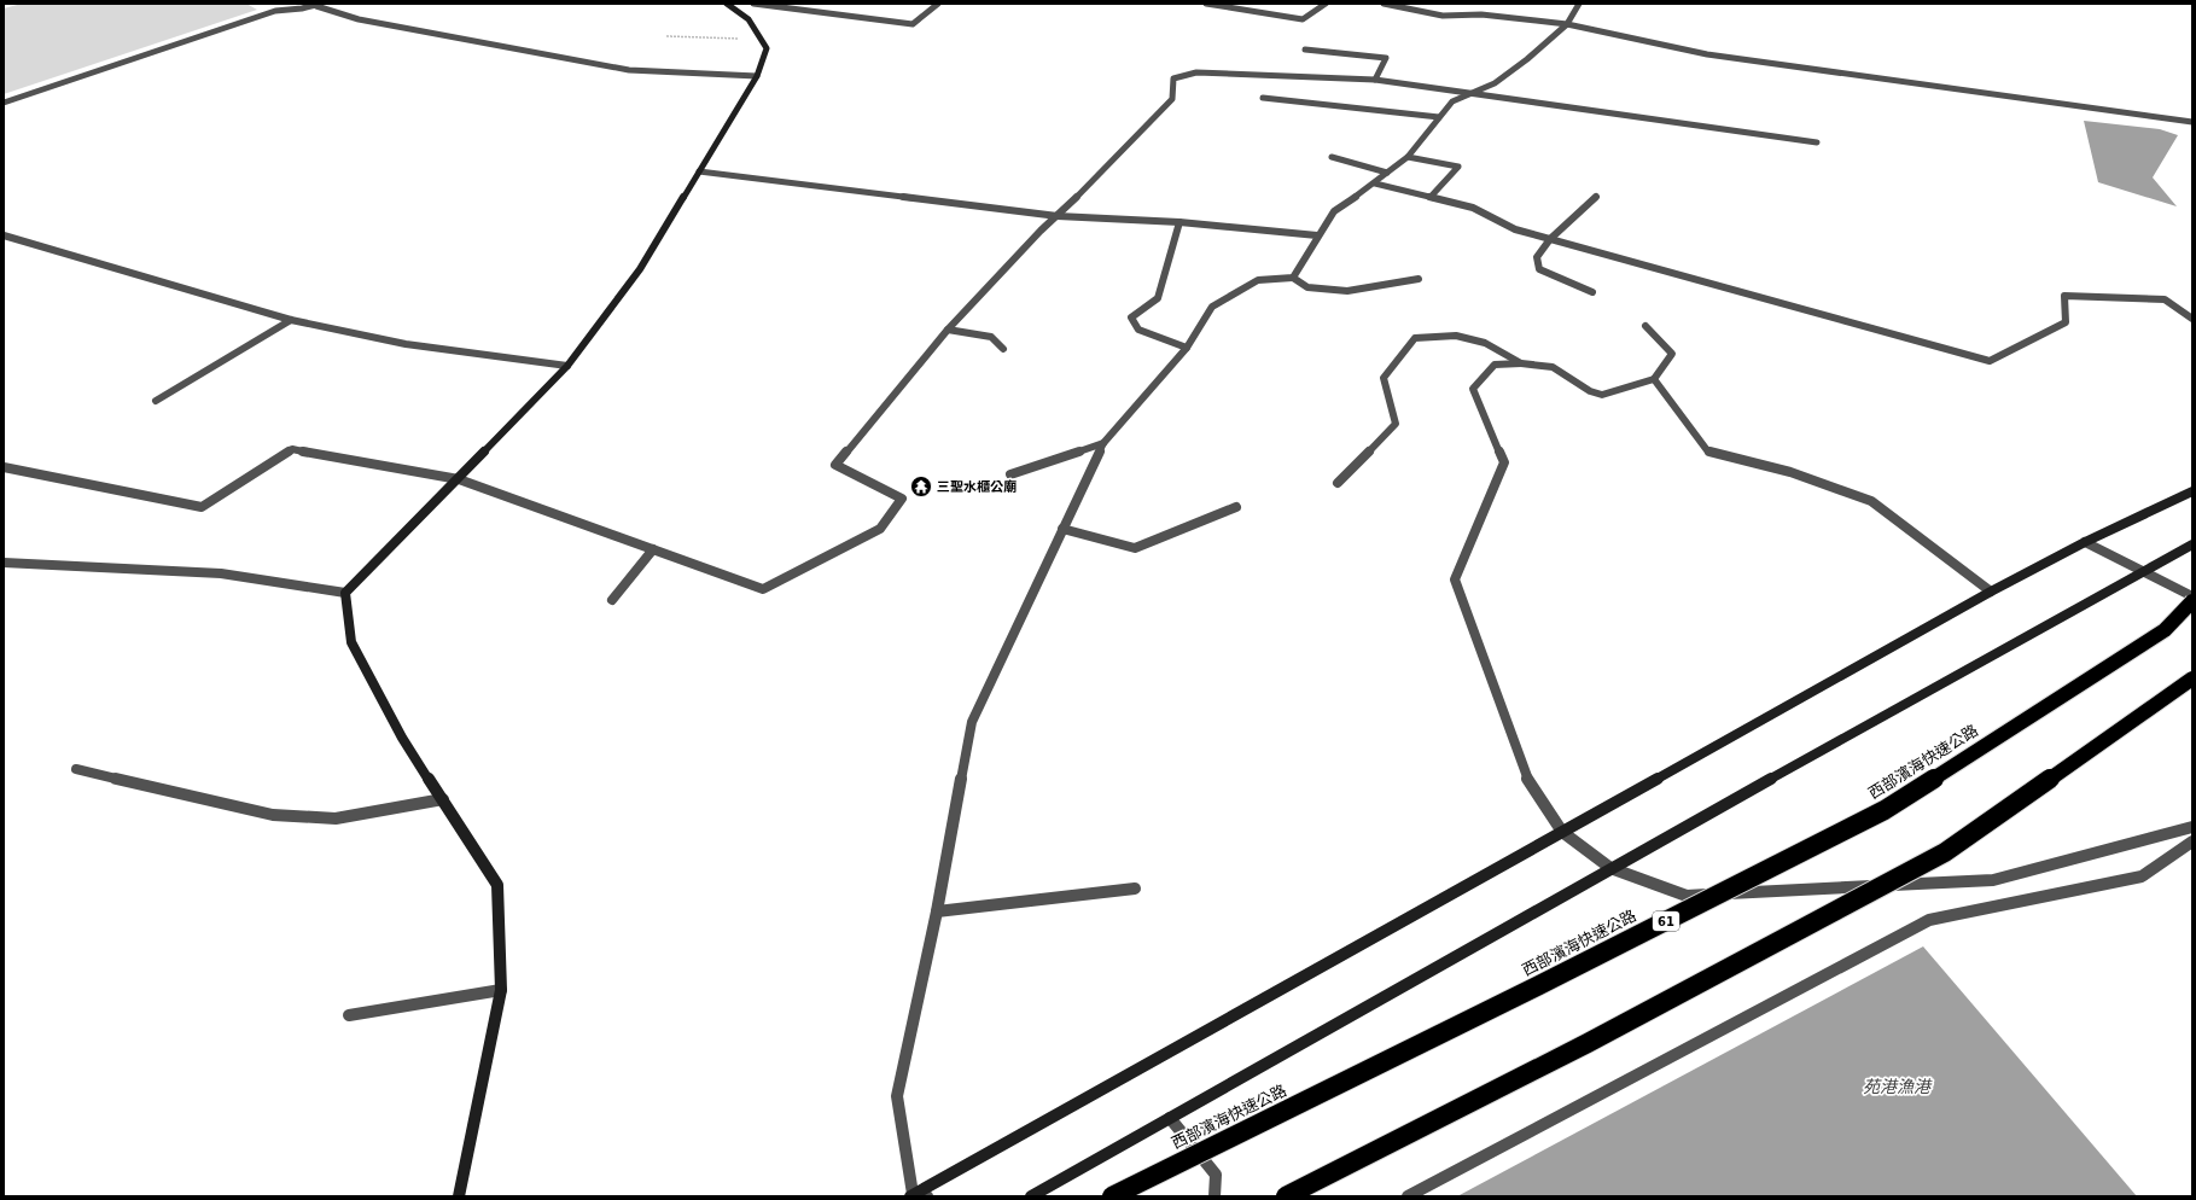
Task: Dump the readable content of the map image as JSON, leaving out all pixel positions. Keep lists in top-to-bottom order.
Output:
{
  "streets": {
    "highway": ["西部濱海快速公路", "61"]
  },
  "water": ["苑港漁港"],
  "places": {
    "temple": ["三聖水櫃公廟"]
  }
}
